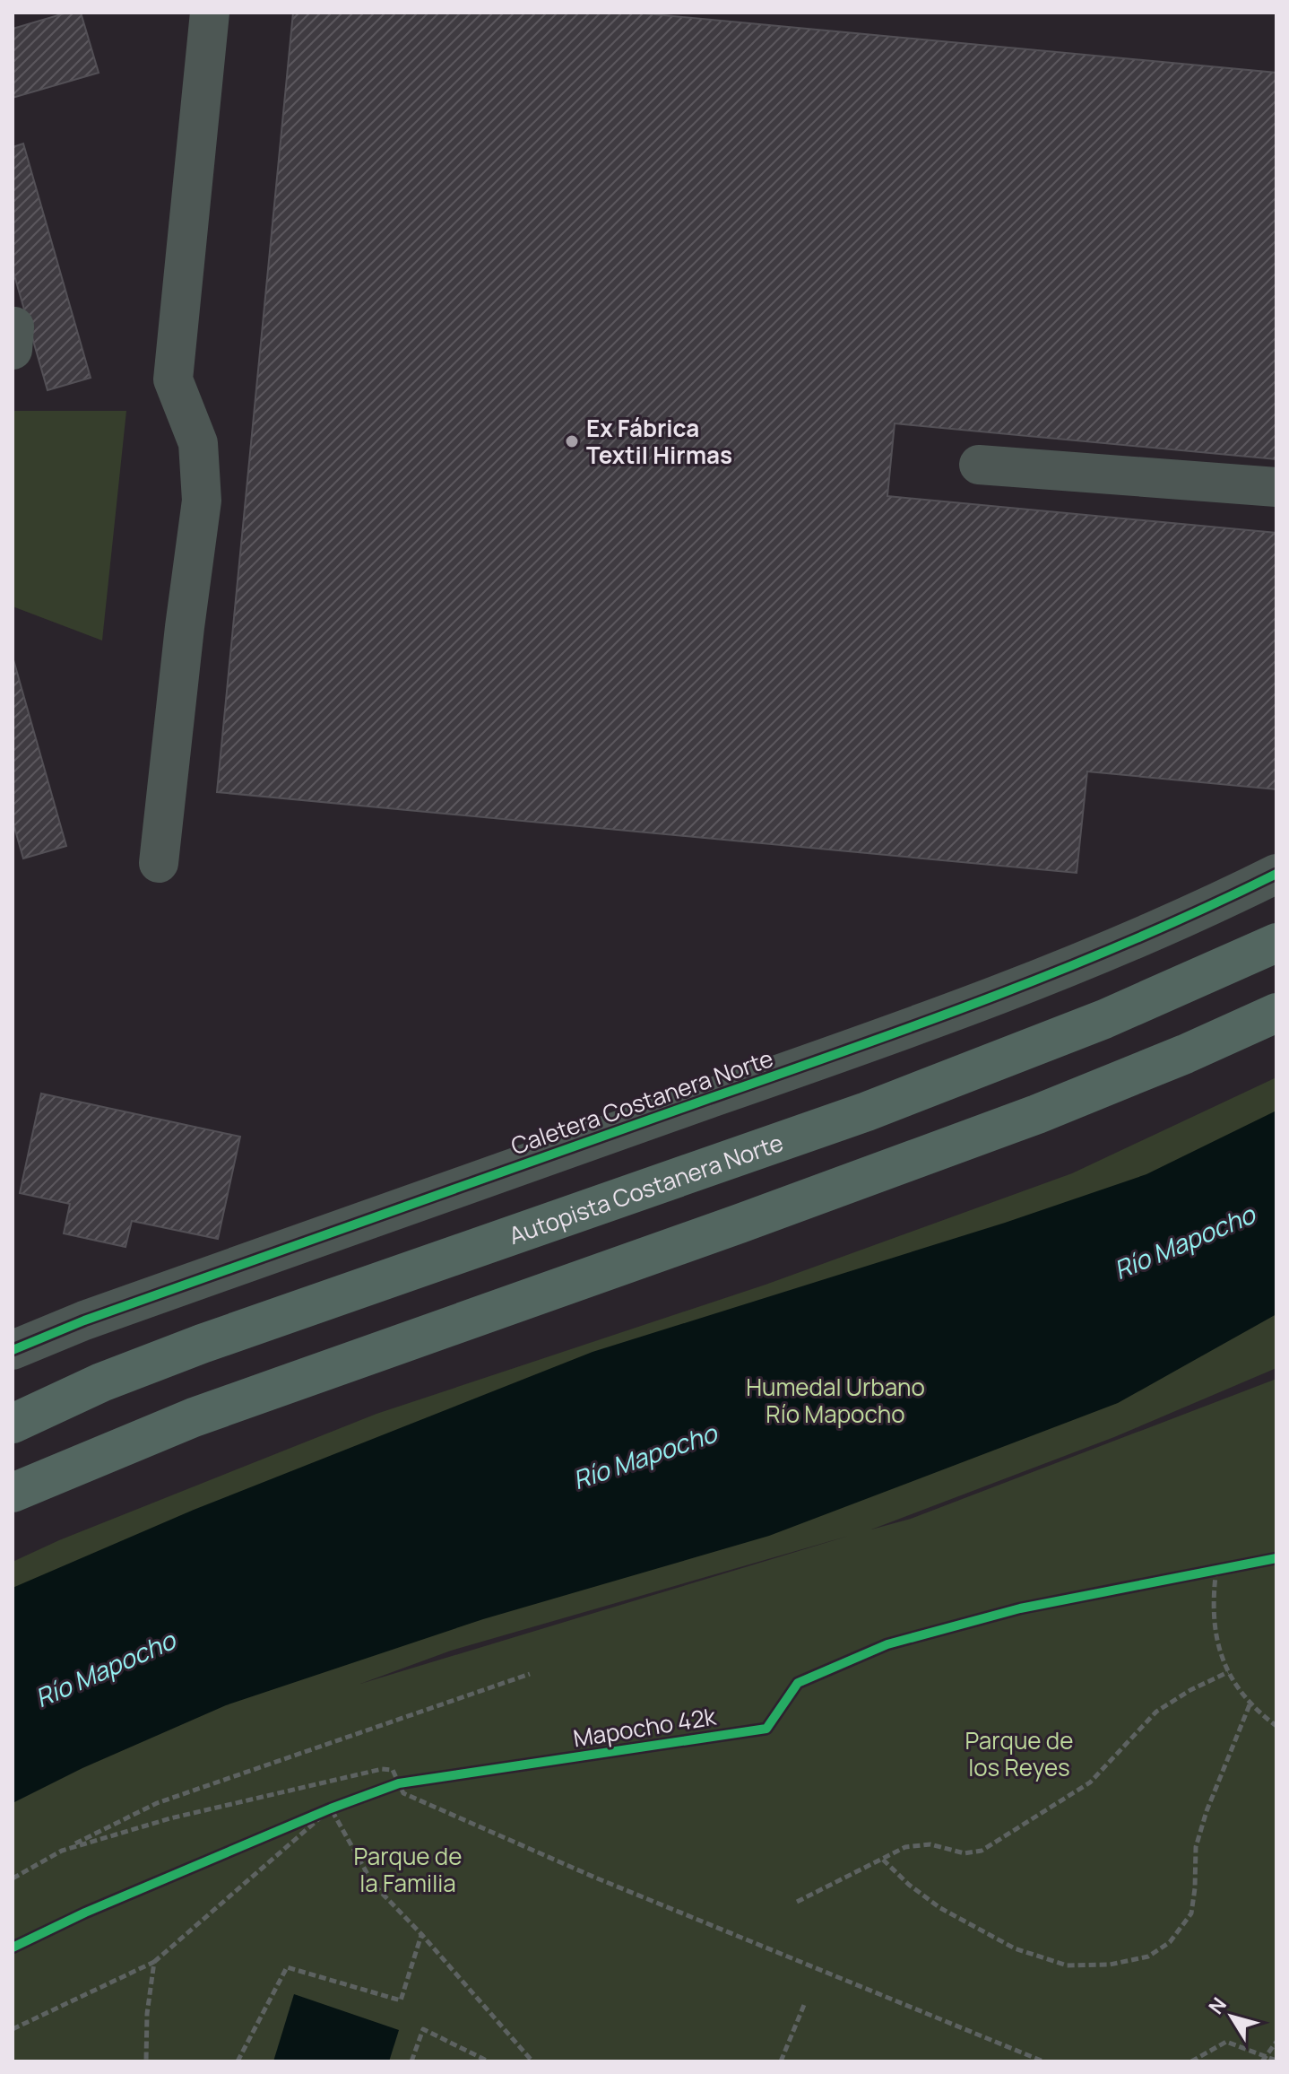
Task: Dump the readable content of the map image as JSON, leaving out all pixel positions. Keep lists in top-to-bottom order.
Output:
{
  "streets": {
    "highway": ["Autopista Costanera Norte"],
    "street": ["Caletera Costanera Norte"],
    "cycle path": ["Mapocho 42k"]
  },
  "water": ["Río Mapocho"],
  "parks": ["Humedal Urbano Río Mapocho", "Parque de los Reyes", "Parque de la Familia"],
  "places": ["Ex Fábrica Textil Hirmas"],
  "north": "top left"
}
